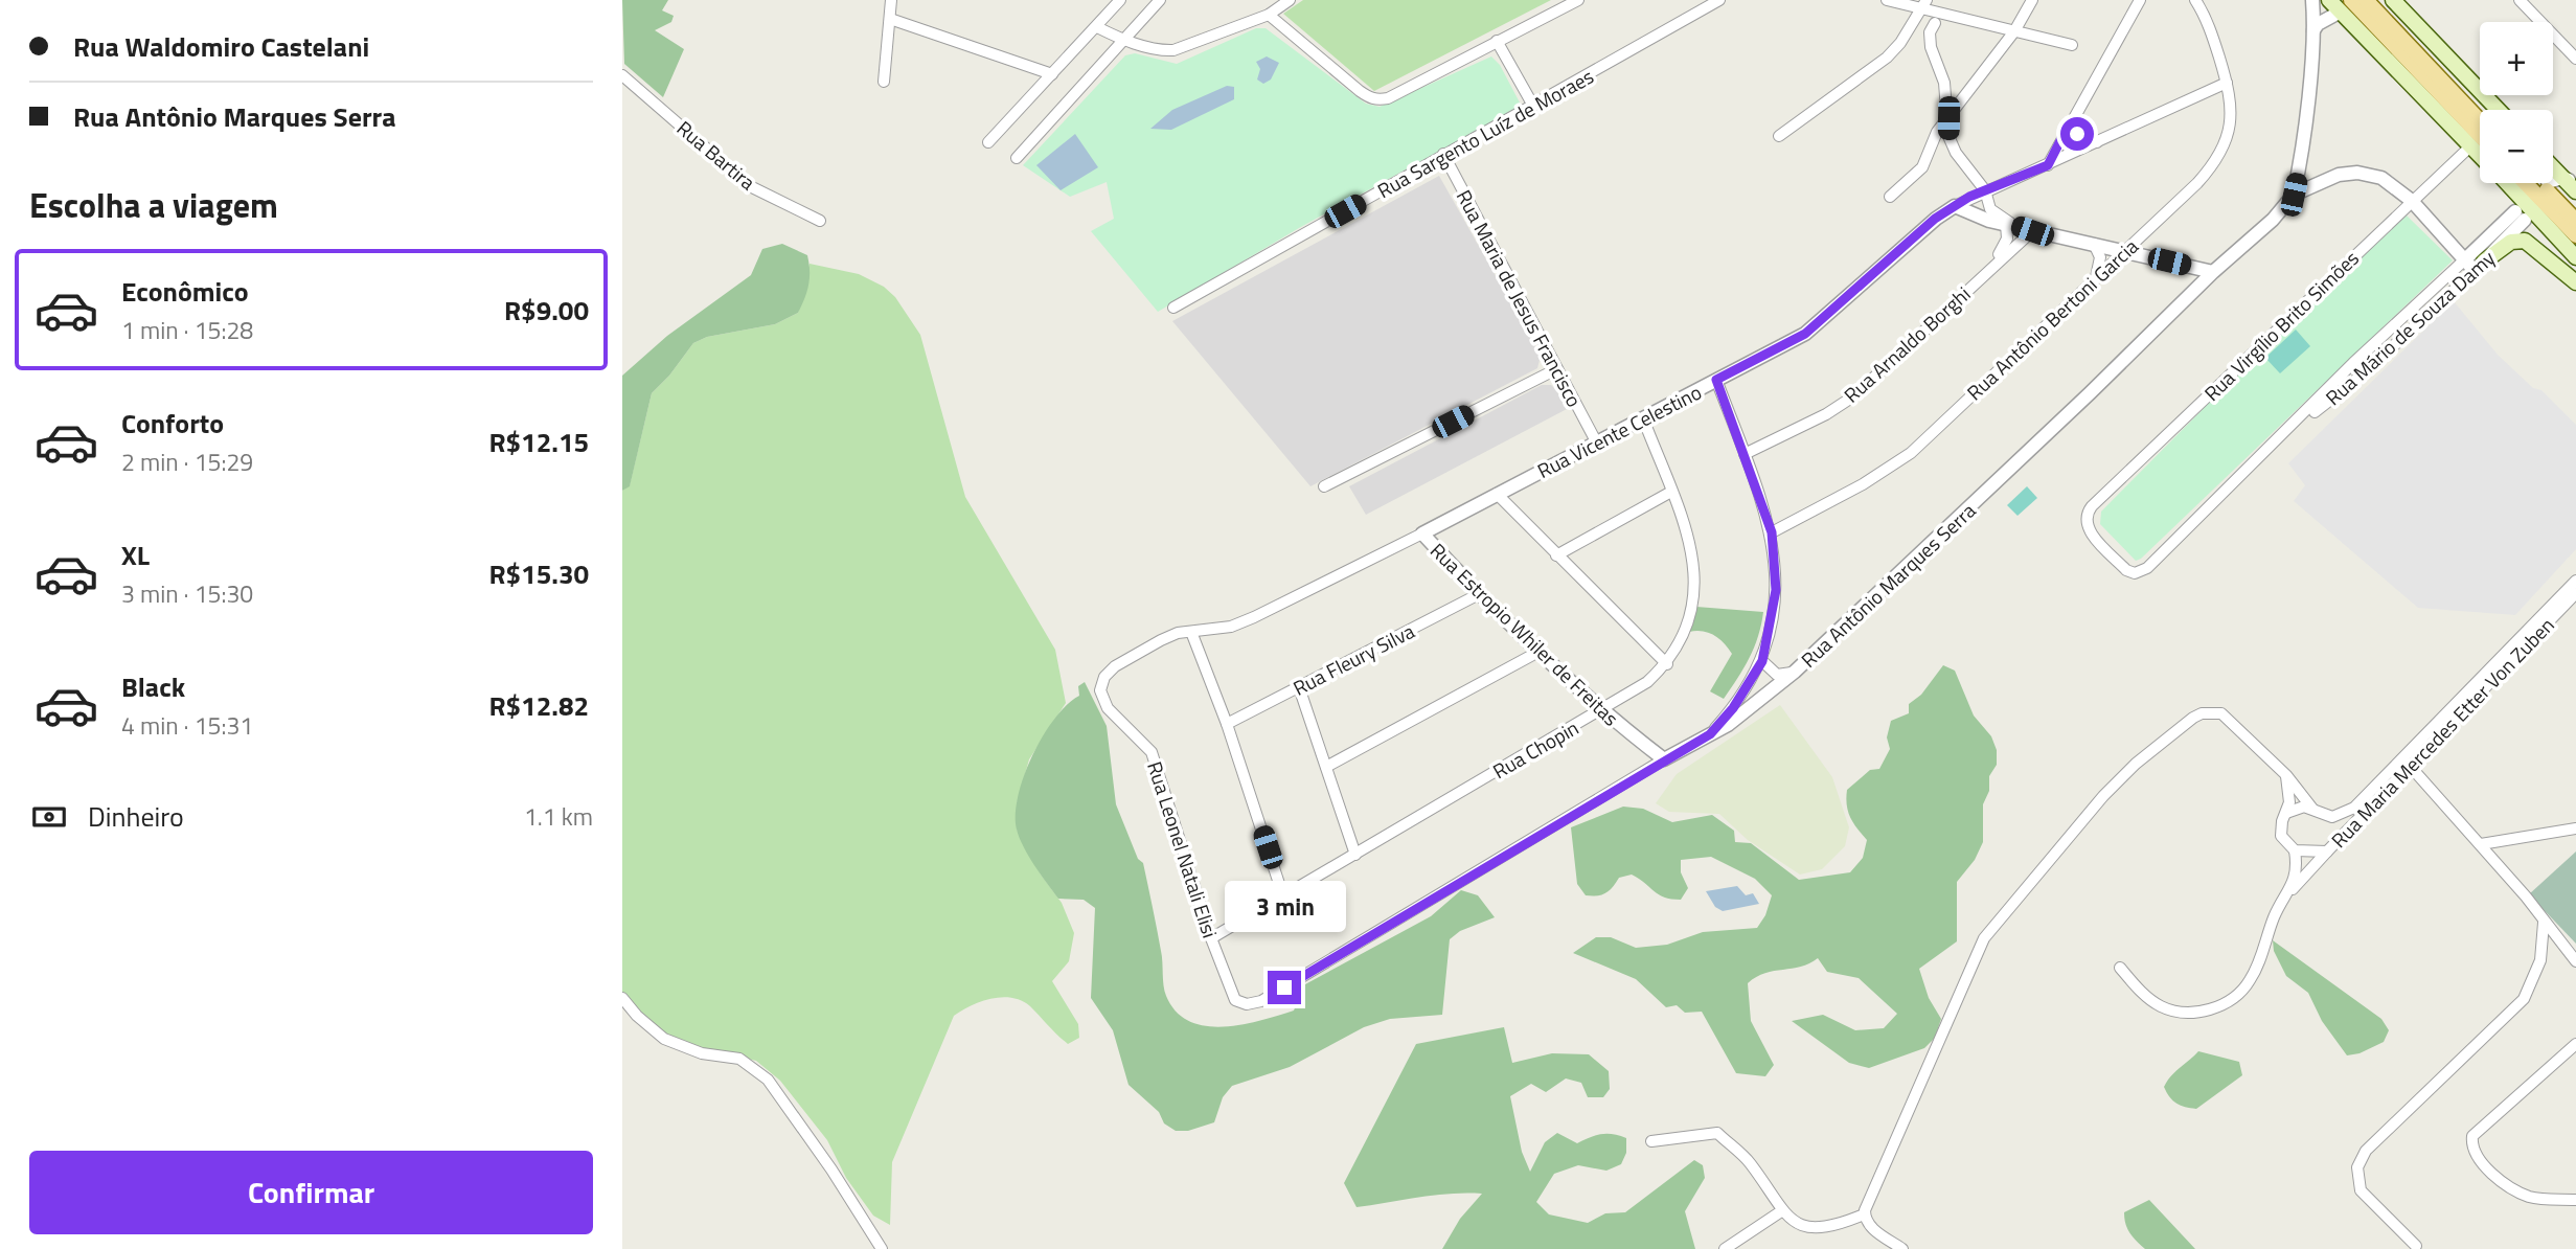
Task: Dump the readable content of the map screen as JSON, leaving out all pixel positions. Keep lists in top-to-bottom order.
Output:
{
  "streets": {
    "street": [
      "Rua Sargento Luíz de Moraes",
      "Rua Bartira",
      "Rua Maria de Jesus Francisco",
      "Rua Antônio Bertoni Garcia",
      "Rua Virgílio Brito Simões",
      "Rua Mário de Souza Damy",
      "Rua Arnaldo Borghi",
      "Rua Vicente Celestino",
      "Rua Antônio Marques Serra",
      "Rua Estropio Whiler de Freitas",
      "Rua Fleury Silva",
      "Rua Maria Mercedes Etter Von Zuben",
      "Rua Chopin",
      "Rua Leonel Natali Elisi"
    ]
  },
  "crossings": [
    ["Rua Sargento Luíz de Moraes", "Rua Maria de Jesus Francisco"],
    ["Rua Maria de Jesus Francisco", "Rua Vicente Celestino"],
    ["Rua Antônio Bertoni Garcia", "Rua Vicente Celestino"],
    ["Rua Virgílio Brito Simões", "Rua Mário de Souza Damy"],
    ["Rua Virgílio Brito Simões", "Rua Antônio Marques Serra"],
    ["Rua Mário de Souza Damy", "Rua Antônio Marques Serra"],
    ["Rua Vicente Celestino", "Rua Estropio Whiler de Freitas"],
    ["Rua Vicente Celestino", "Rua Chopin"],
    ["Rua Vicente Celestino", "Rua Leonel Natali Elisi"],
    ["Rua Antônio Marques Serra", "Rua Estropio Whiler de Freitas"],
    ["Rua Antônio Marques Serra", "Rua Leonel Natali Elisi"],
    ["Rua Estropio Whiler de Freitas", "Rua Fleury Silva"],
    ["Rua Estropio Whiler de Freitas", "Rua Chopin"],
    ["Rua Chopin", "Rua Leonel Natali Elisi"]
  ],
  "page": {
    "banner": ["Rua Waldomiro Castelani", "Rua Antônio Marques Serra"],
    "map_buttons": ["+", "−"],
    "heading": "Escolha a viagem",
    "list": [
      {
        "name": "Econômico",
        "note": "1 min · 15:28",
        "value": "R$9.00"
      },
      {
        "name": "Conforto",
        "note": "2 min · 15:29",
        "value": "R$12.15"
      },
      {
        "name": "XL",
        "note": "3 min · 15:30",
        "value": "R$15.30"
      },
      {
        "name": "Black",
        "note": "4 min · 15:31",
        "value": "R$12.82"
      }
    ],
    "pay": ["Dinheiro", "1.1 km"],
    "bubble": "3 min",
    "buttons": "Confirmar"
  }
}
